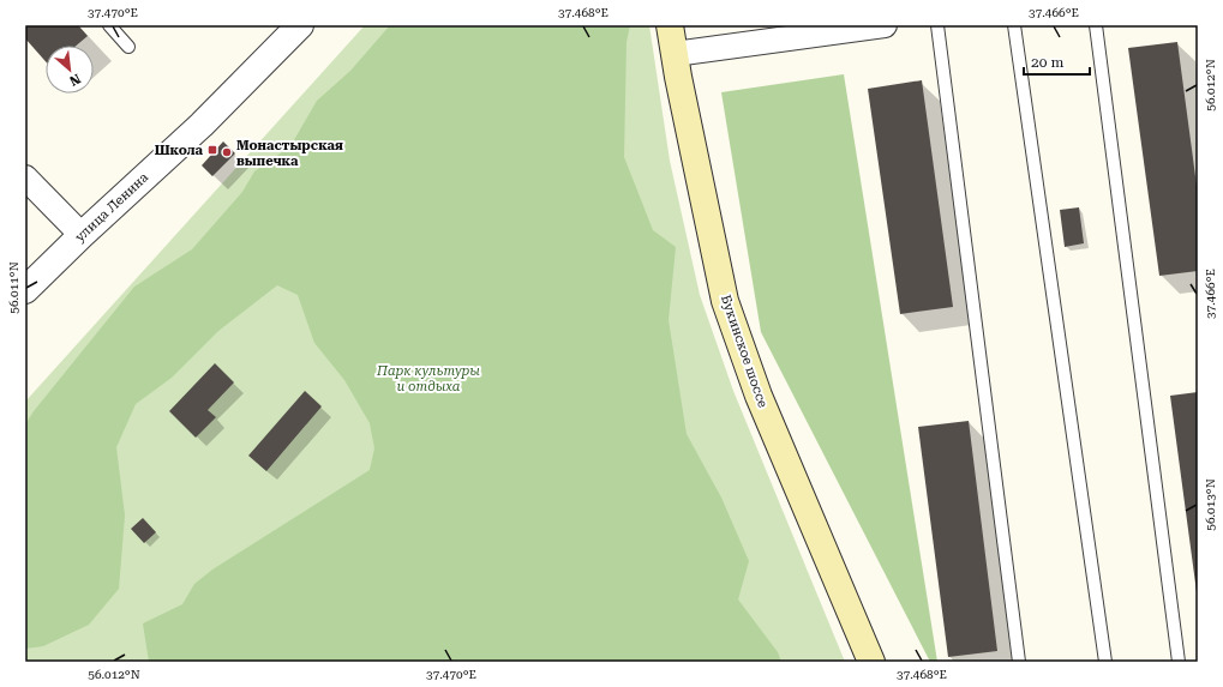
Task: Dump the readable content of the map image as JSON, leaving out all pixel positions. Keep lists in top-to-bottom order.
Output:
{
  "streets": {
    "main road": ["Букинское шоссе"],
    "street": ["улица Ленина"]
  },
  "parks": ["Парк культуры и отдыха"],
  "places": {
    "transit": ["Школа"],
    "other": ["Монастырская выпечка"]
  },
  "scale_bar": "20 m",
  "north": "bottom right",
  "coordinates": [
    "37.470°E",
    "37.468°E",
    "37.466°E",
    "56.012°N",
    "56.011°N",
    "56.013°N"
  ]
}
